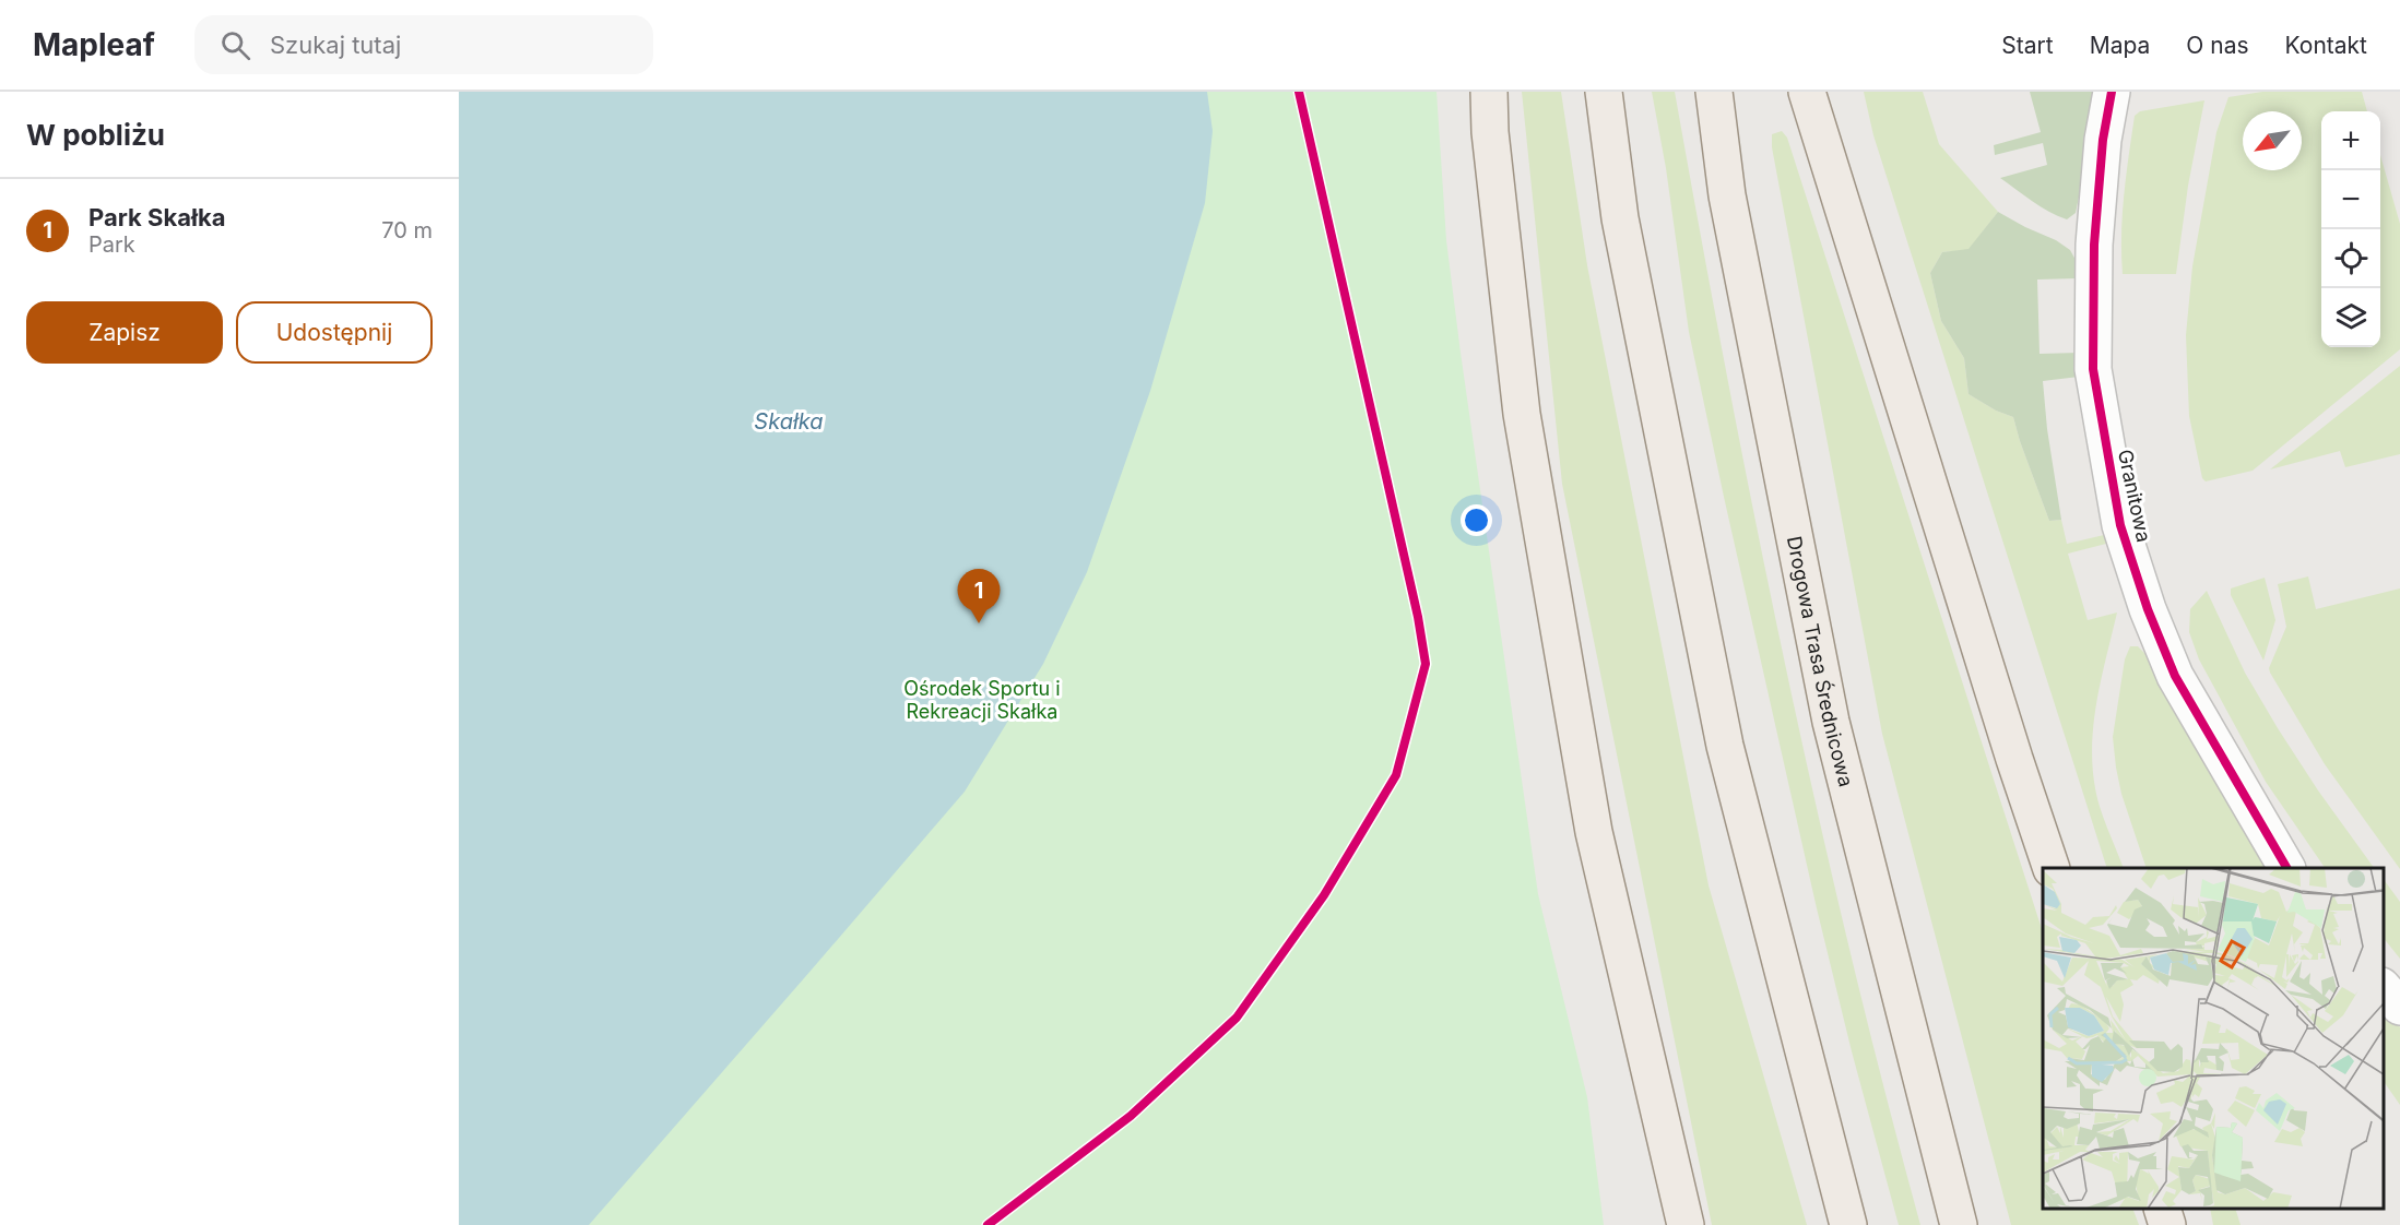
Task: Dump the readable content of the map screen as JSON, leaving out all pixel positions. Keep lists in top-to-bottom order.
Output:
{
  "streets": {
    "main road": ["Drogowa Trasa Średnicowa"],
    "street": ["Granitowa"]
  },
  "water": ["Skałka"],
  "parks": ["Ośrodek Sportu i Rekreacji Skałka"],
  "north": "bottom left",
  "page": {
    "header": "Mapleaf",
    "search": "Szukaj tutaj",
    "nav": [
      "Start",
      "Mapa",
      "O nas",
      "Kontakt"
    ],
    "heading": "W pobliżu",
    "map_buttons": ["+", "−"],
    "list": [
      {
        "mark": "1",
        "name": "Park Skałka",
        "note": "Park",
        "value": "70 m"
      }
    ],
    "buttons": ["Zapisz", "Udostępnij"],
    "pins": "1"
  }
}
